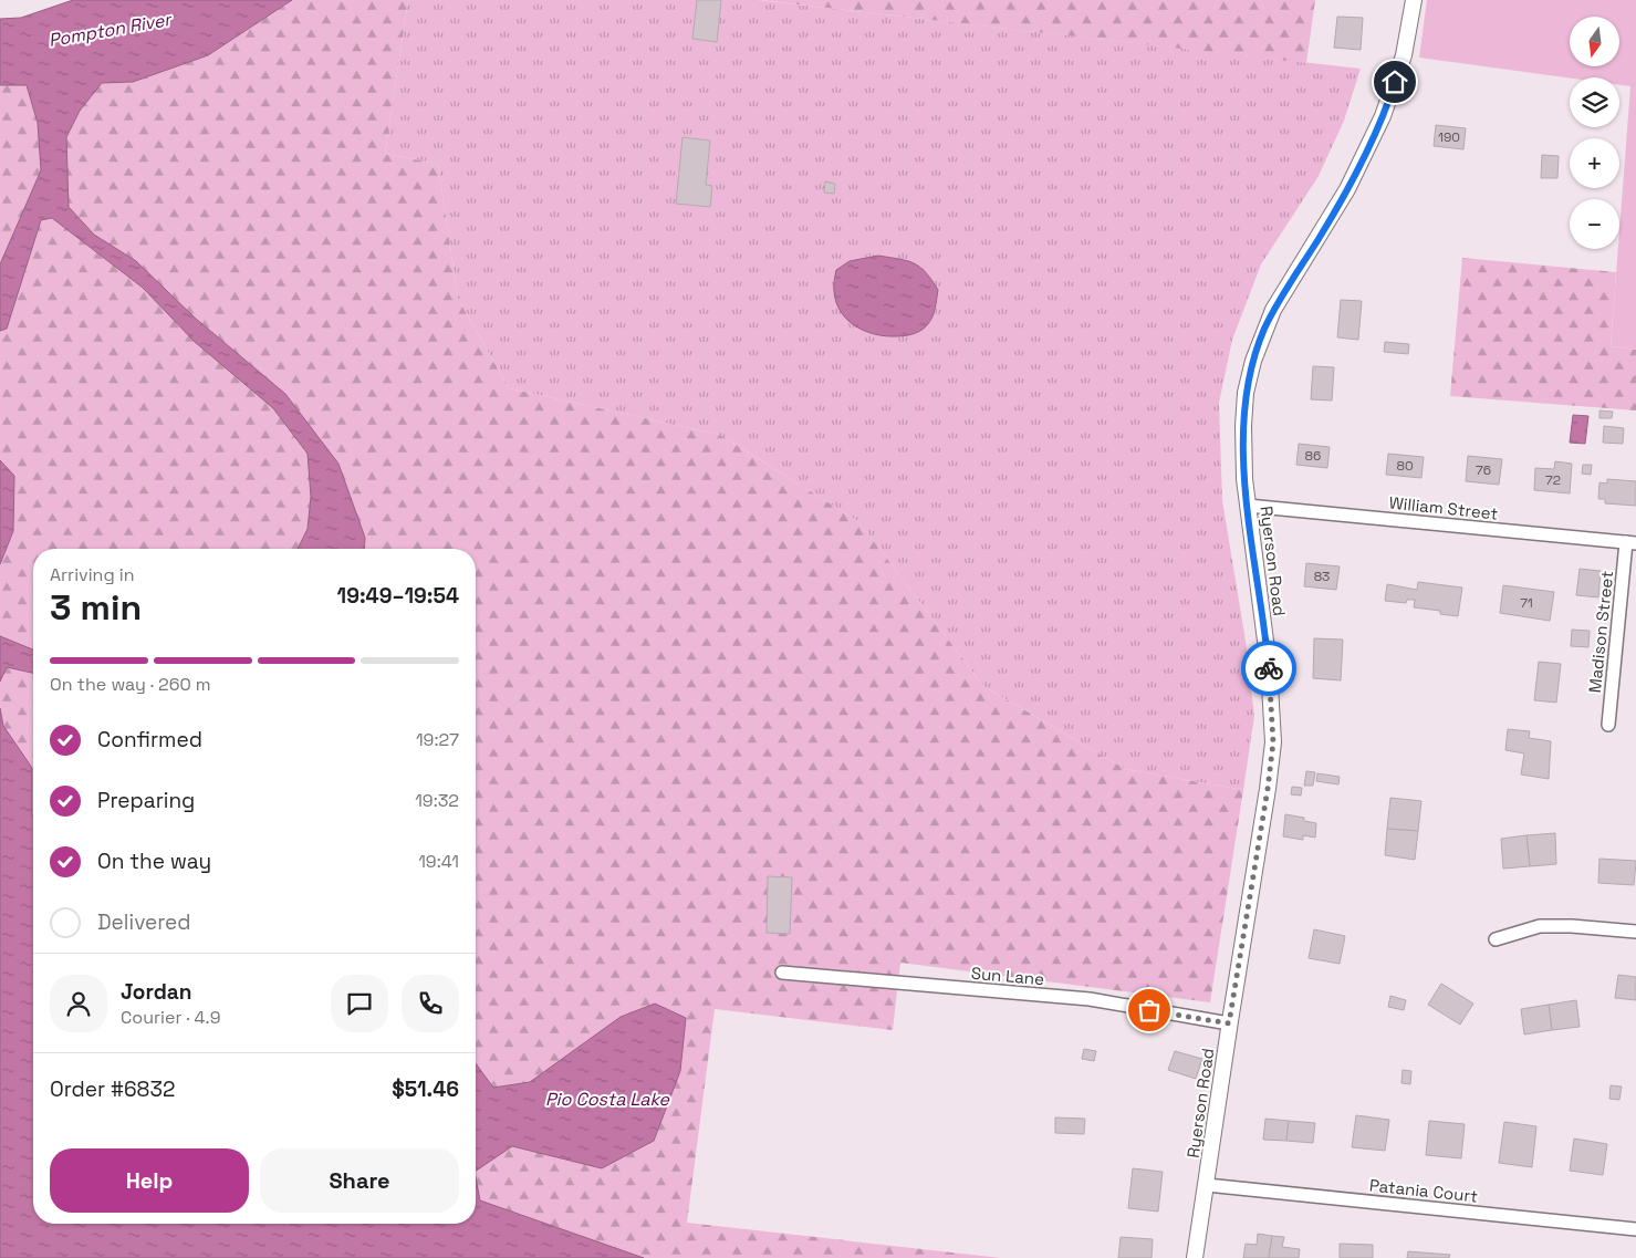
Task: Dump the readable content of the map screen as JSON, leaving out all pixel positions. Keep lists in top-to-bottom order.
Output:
{
  "streets": {
    "street": [
      "William Street",
      "Ryerson Road",
      "Madison Street",
      "Sun Lane",
      "Patania Court"
    ]
  },
  "crossings": [
    ["William Street", "Ryerson Road"],
    ["William Street", "Madison Street"],
    ["Ryerson Road", "Sun Lane"],
    ["Ryerson Road", "Patania Court"]
  ],
  "water": ["Pompton River", "Pio Costa Lake"],
  "house_numbers": [
    "190",
    "86",
    "80",
    "76",
    "72",
    "83",
    "71"
  ],
  "north": "bottom",
  "page": {
    "map_buttons": ["+", "−"],
    "heading": ["3 min", "Arriving in", "19:49–19:54"],
    "panel": [
      "Jordan",
      "Courier · 4.9",
      "Order #6832",
      "$51.46"
    ],
    "bar": "On the way · 260 m",
    "list": [
      ["Confirmed", "19:27"],
      ["Preparing", "19:32"],
      ["On the way", "19:41"],
      "Delivered"
    ],
    "buttons": ["Help", "Share"]
  }
}
